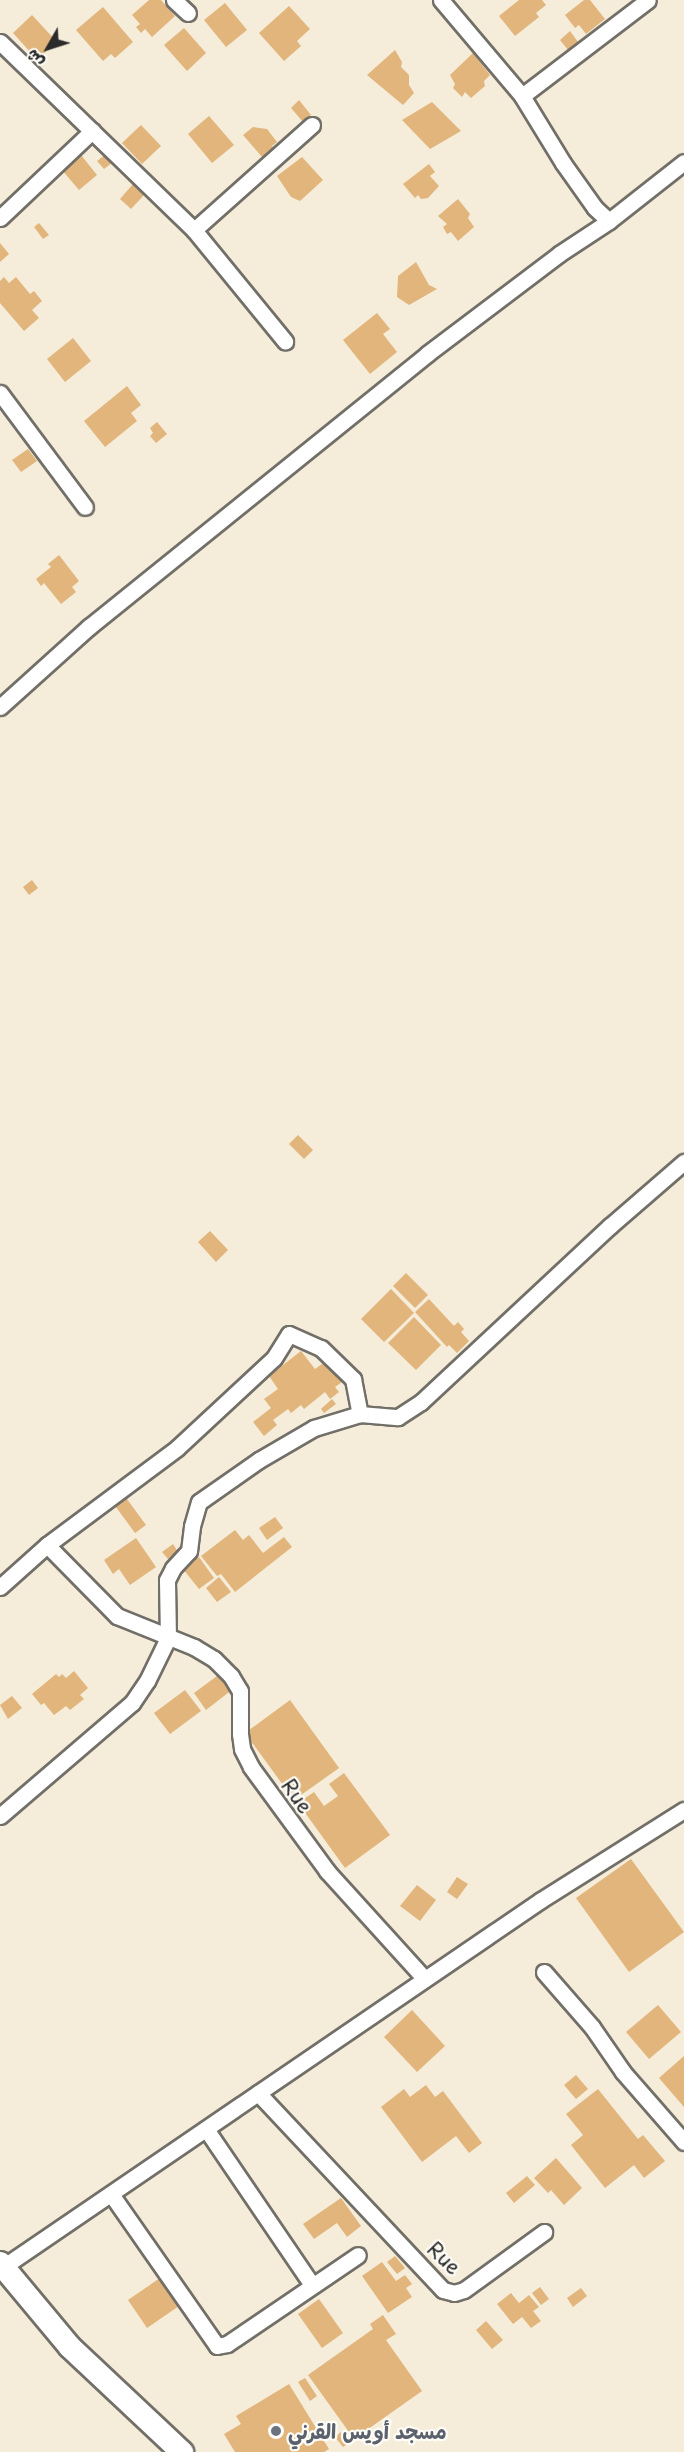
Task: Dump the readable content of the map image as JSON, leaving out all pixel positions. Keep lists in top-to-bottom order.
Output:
{
  "streets": {
    "street": ["Rue"]
  },
  "places": ["مسجد أويس القرني"],
  "north": "bottom left"
}
